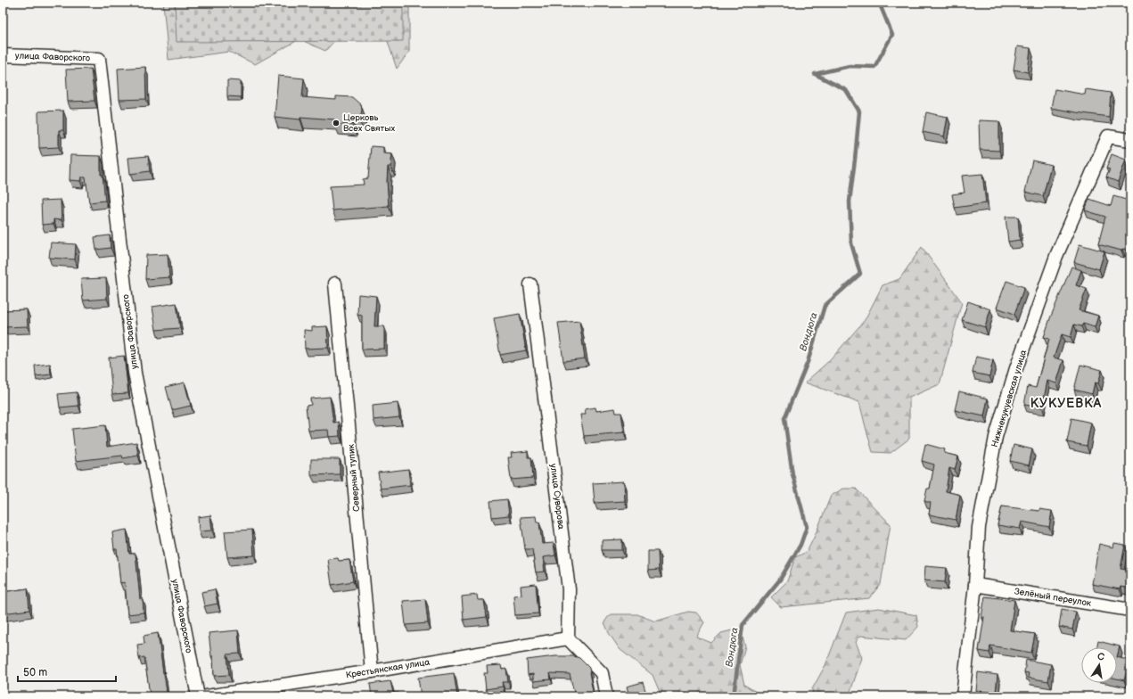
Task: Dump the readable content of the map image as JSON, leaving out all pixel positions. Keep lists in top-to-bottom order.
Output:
{
  "streets": {
    "street": [
      "улица Фаворского",
      "Нижнекукуевская улица",
      "Северный тупик",
      "улица Суворова",
      "Зелёный переулок",
      "Крестьянская улица"
    ]
  },
  "crossings": [
    ["Нижнекукуевская улица", "Зелёный переулок"],
    ["Северный тупик", "Крестьянская улица"],
    ["улица Суворова", "Крестьянская улица"]
  ],
  "districts": ["КУКУЕВКА"],
  "water": ["Вондюга"],
  "places": ["Церковь Всех Святых"],
  "scale_bar": "50 m",
  "north": "top"
}
